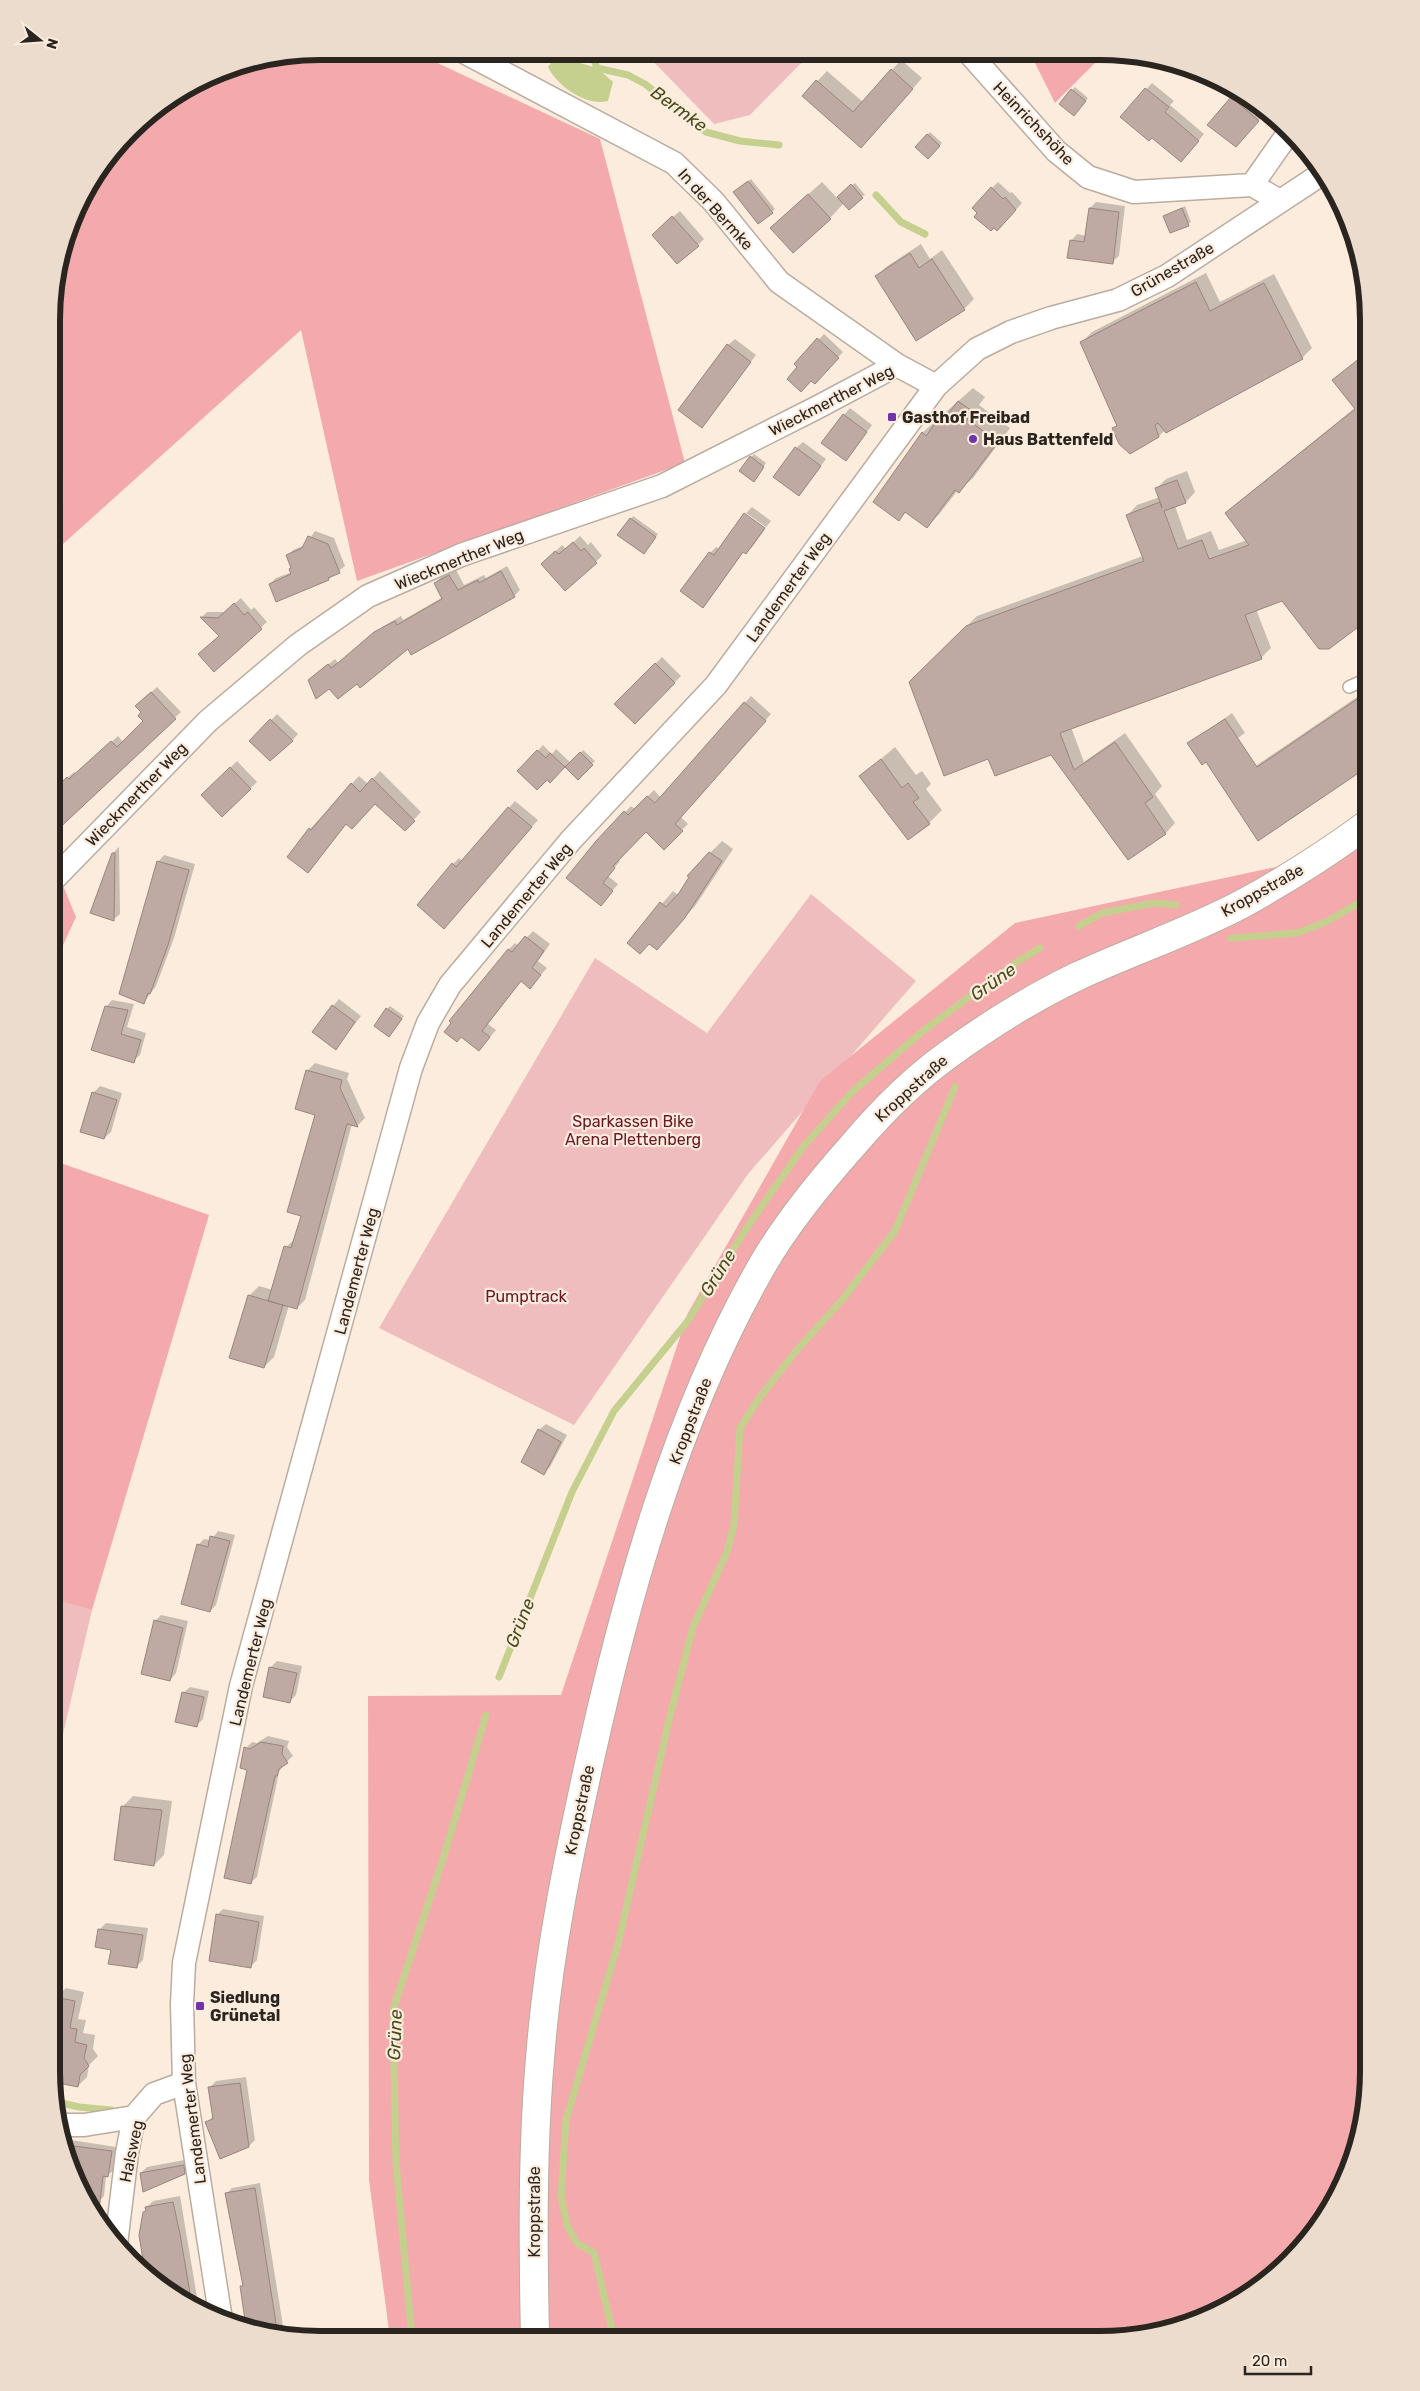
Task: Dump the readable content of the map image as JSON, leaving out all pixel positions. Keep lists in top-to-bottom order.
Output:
{
  "streets": {
    "street": [
      "Heinrichshöhe",
      "In der Bermke",
      "Grünestraße",
      "Wieckmerther Weg",
      "Landemerter Weg",
      "Kroppstraße",
      "Halsweg"
    ]
  },
  "crossings": [
    ["In der Bermke", "Wieckmerther Weg"],
    ["Grünestraße", "Wieckmerther Weg"],
    ["Grünestraße", "Landemerter Weg"],
    ["Wieckmerther Weg", "Landemerter Weg"],
    ["Landemerter Weg", "Halsweg"]
  ],
  "water": ["Bermke", "Grüne"],
  "parks": ["Sparkassen Bike Arena Plettenberg", "Pumptrack"],
  "places": {
    "transit": ["Gasthof Freibad", "Siedlung Grünetal"],
    "other": ["Haus Battenfeld"]
  },
  "scale_bar": "20 m",
  "north": "right"
}
